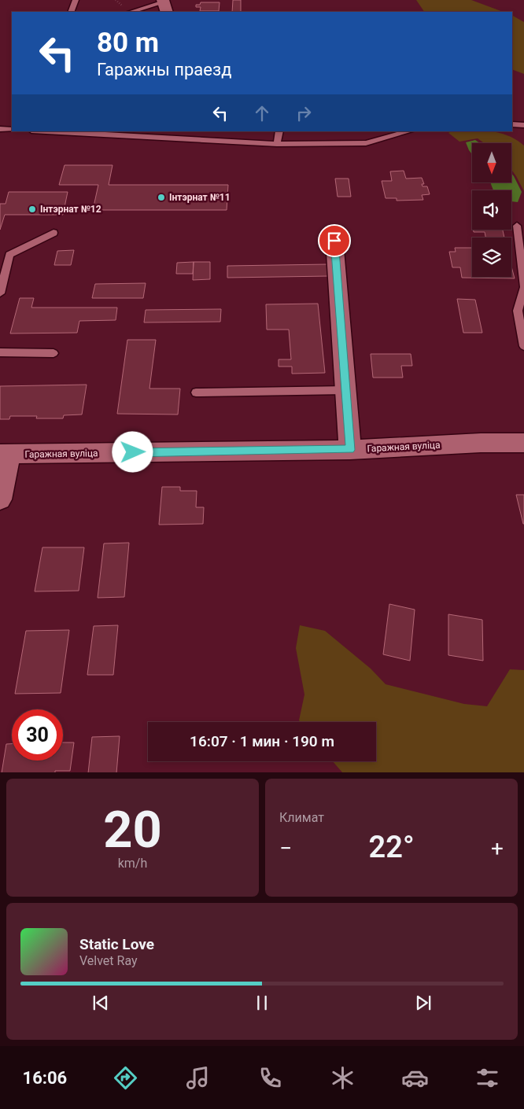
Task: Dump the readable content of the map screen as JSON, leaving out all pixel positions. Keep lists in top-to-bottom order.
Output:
{
  "streets": {
    "street": ["Гаражная вуліца"]
  },
  "places": ["Інтэрнат №11", "Інтэрнат №12"],
  "north": "bottom",
  "page": {
    "turn": ["80 m", "Гаражны праезд"],
    "limit": "30",
    "trip": "16:07 · 1 мин · 190 m",
    "tile": [
      ["20", "km/h"],
      "Климат"
    ],
    "heat": ["−", "22°", "+"],
    "song": ["Static Love", "Velvet Ray"],
    "tabs": "16:06"
  }
}
